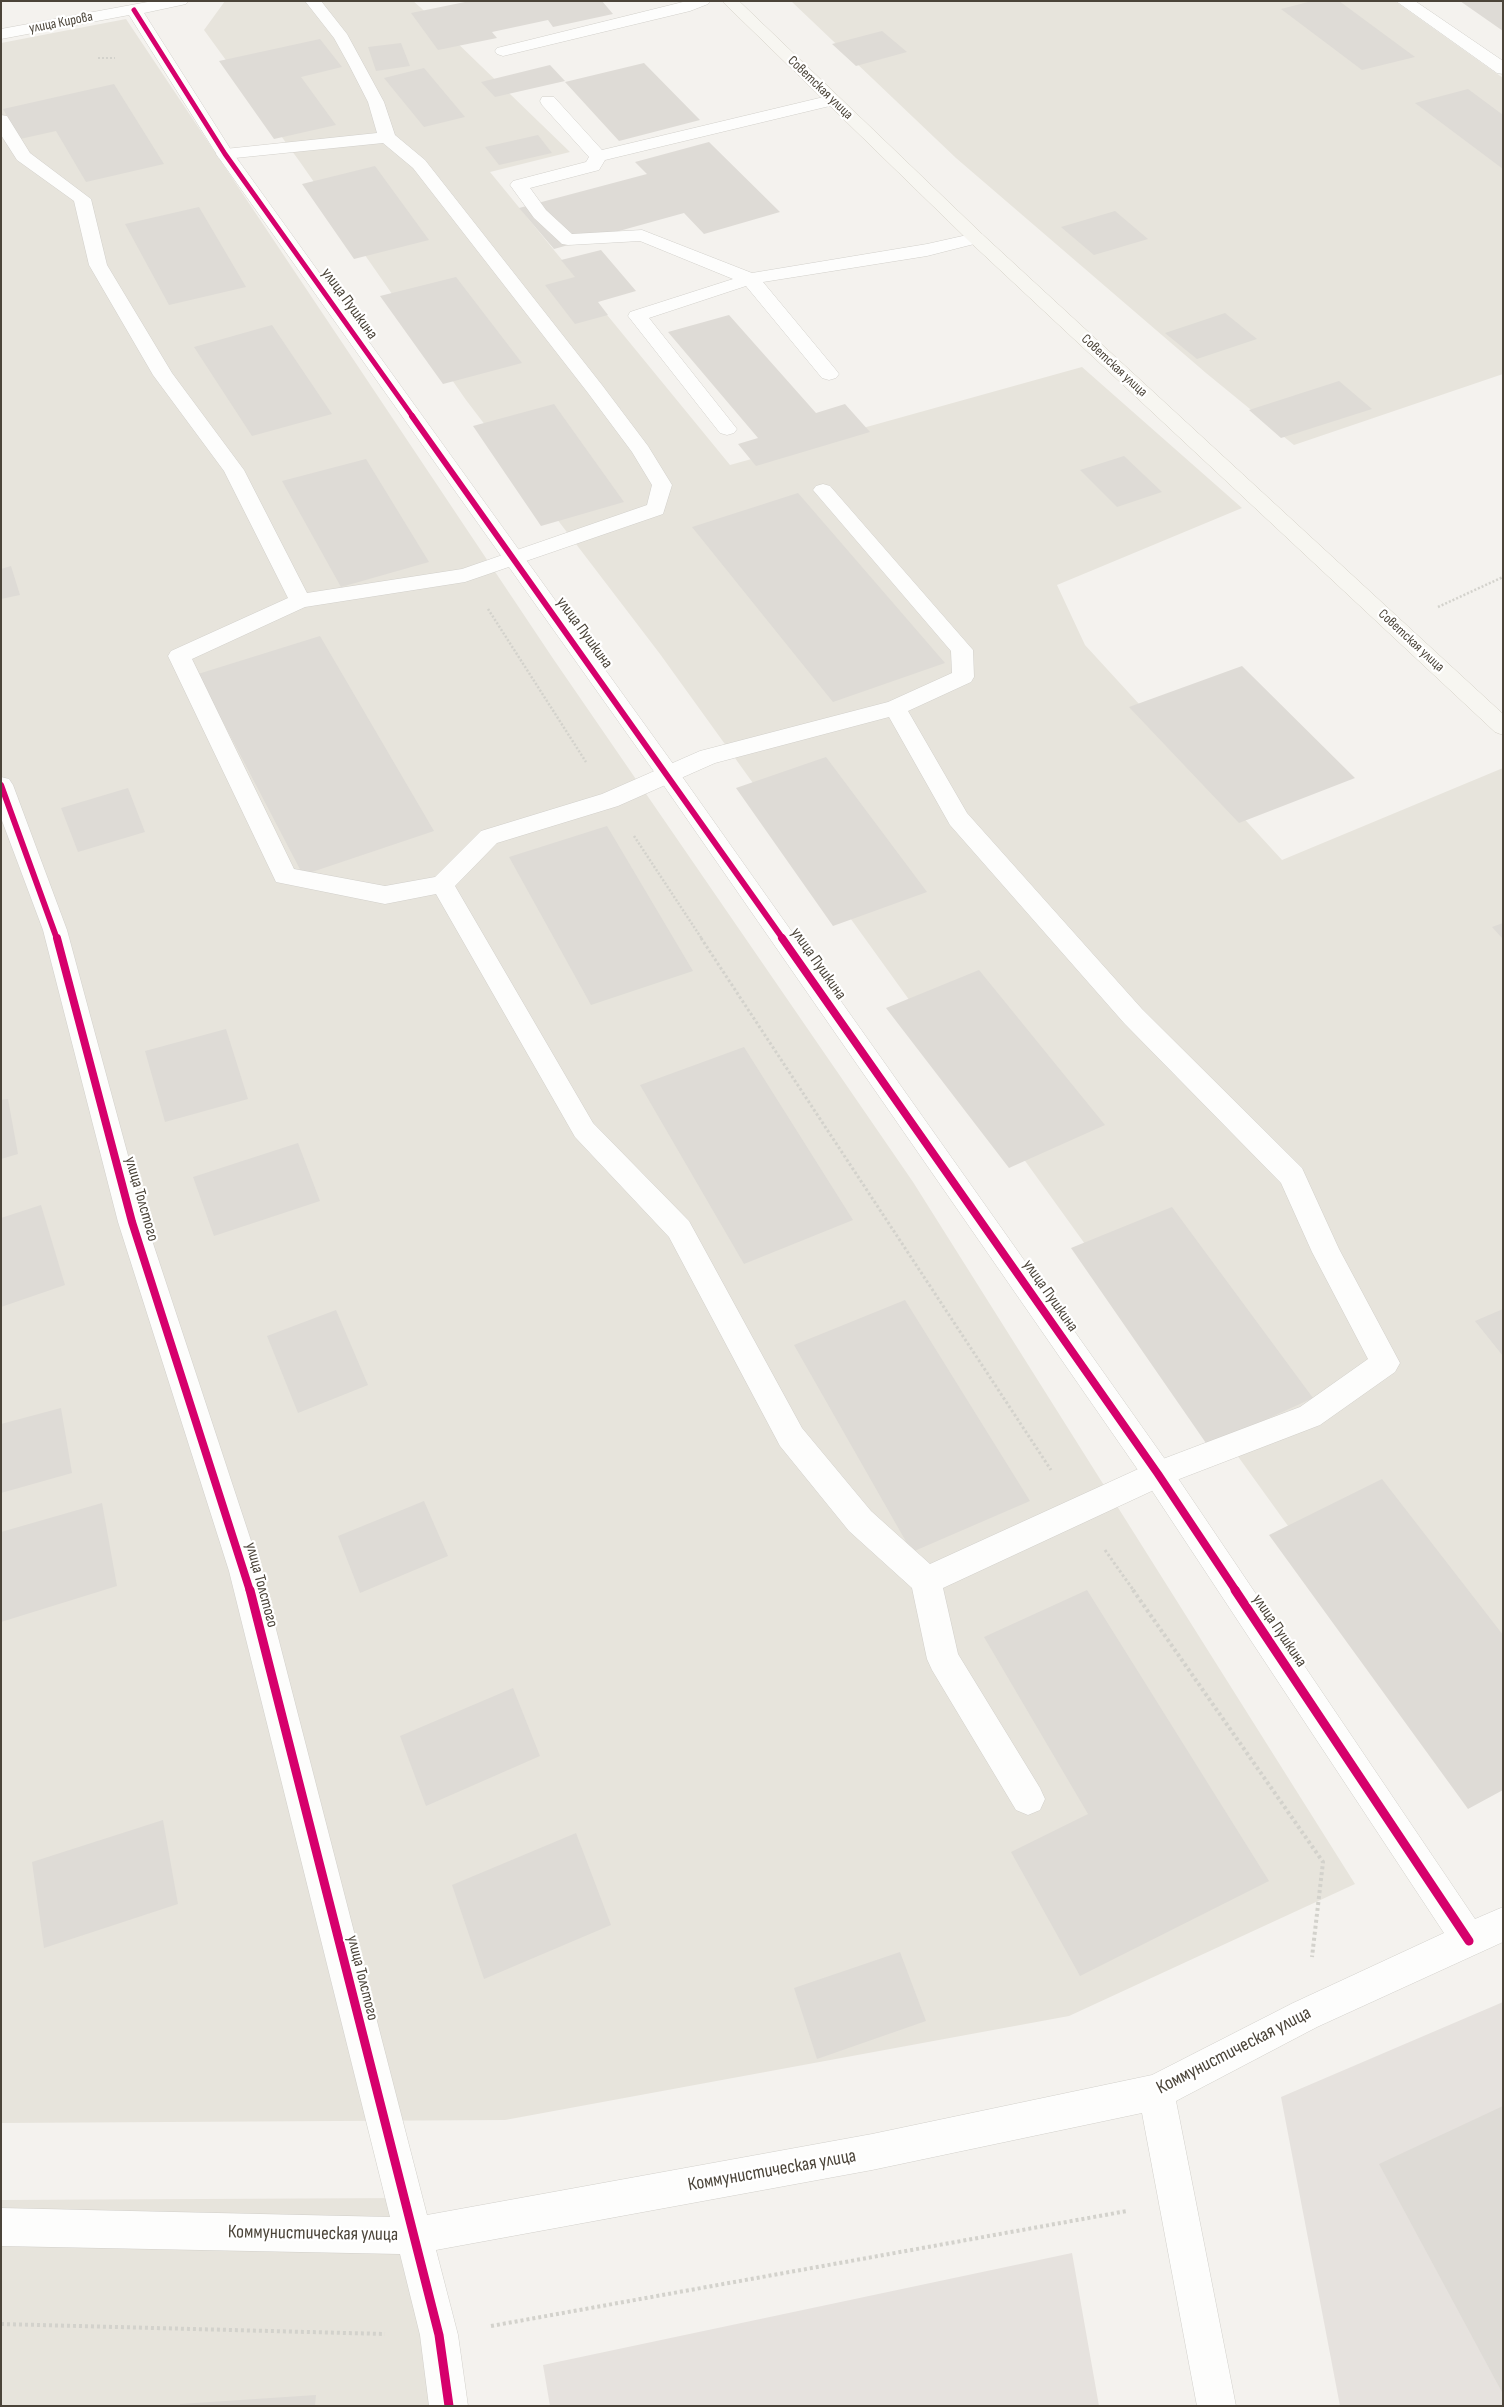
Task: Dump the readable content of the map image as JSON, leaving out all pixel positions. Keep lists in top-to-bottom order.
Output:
{
  "streets": {
    "main road": ["Советская улица"],
    "street": [
      "улица Кирова",
      "улица Пушкина",
      "улица Толстого",
      "Коммунистическая улица"
    ]
  },
  "crossings": [
    ["улица Кирова", "улица Пушкина"],
    ["улица Пушкина", "Коммунистическая улица"],
    ["улица Толстого", "Коммунистическая улица"]
  ]
}
